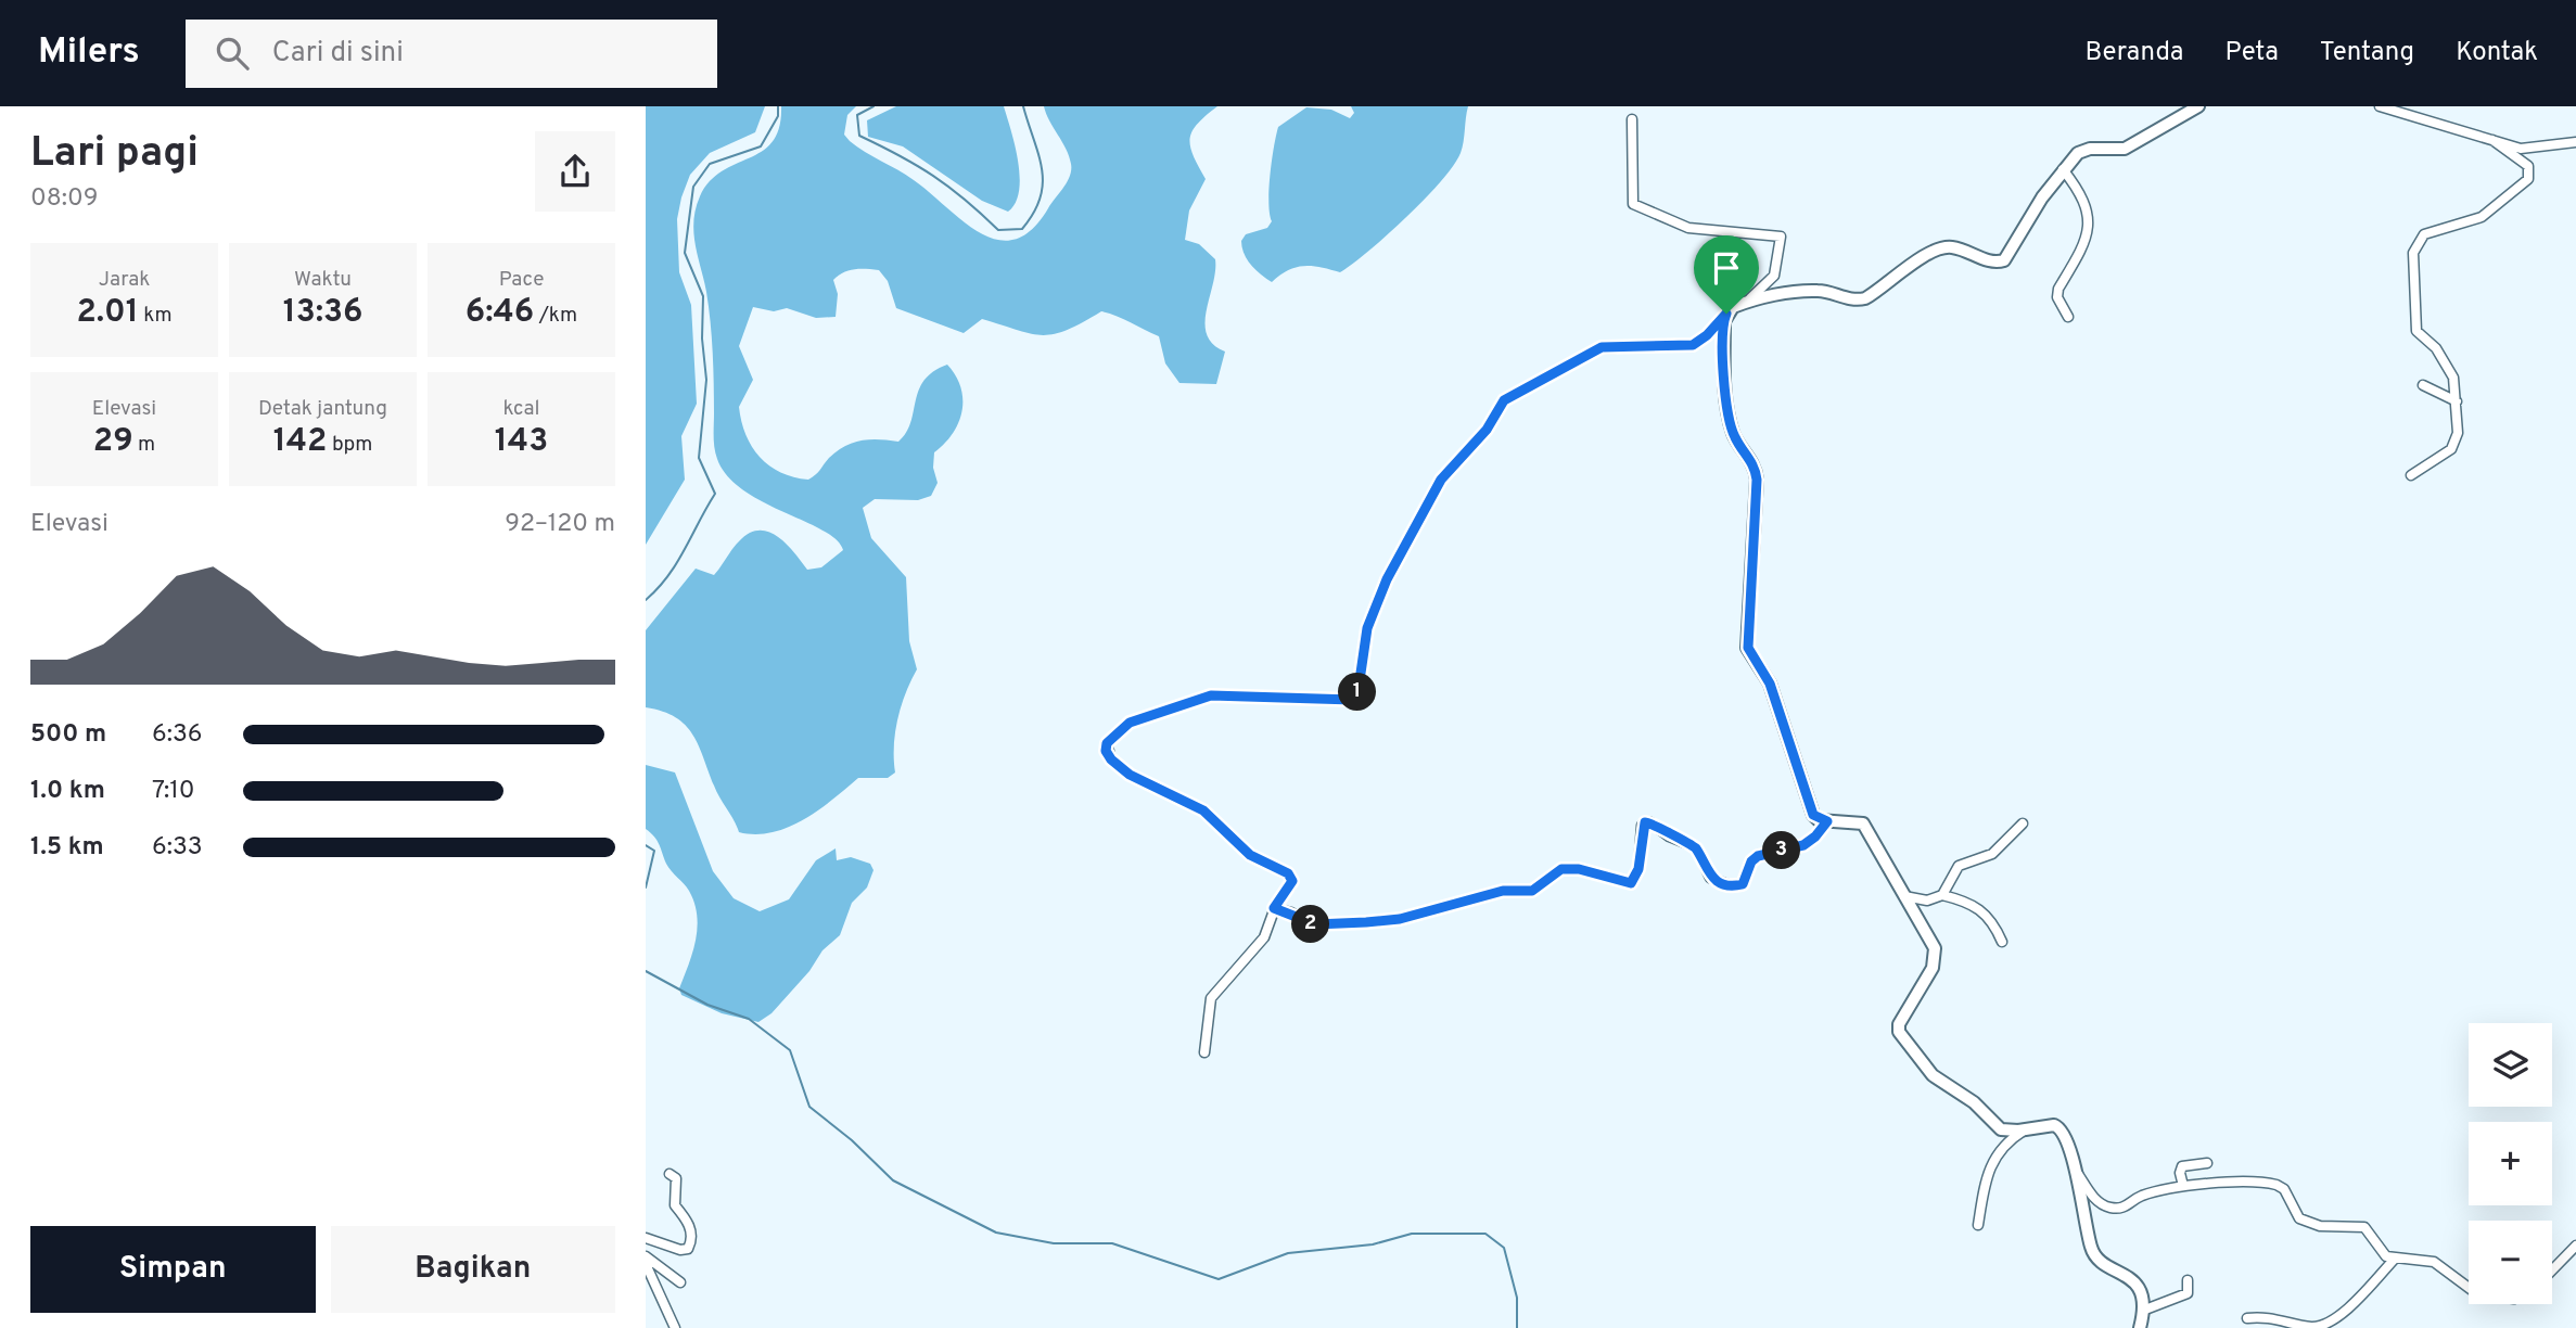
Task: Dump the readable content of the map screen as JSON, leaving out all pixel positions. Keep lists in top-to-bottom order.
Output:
{
  "page": {
    "header": "Milers",
    "search": "Cari di sini",
    "nav": [
      "Beranda",
      "Peta",
      "Tentang",
      "Kontak"
    ],
    "heading": ["Lari pagi", "08:09"],
    "stats": [
      ["Jarak", "2.01 km"],
      ["Waktu", "13:36"],
      ["Pace", "6:46 /km"],
      ["Elevasi", "29 m"],
      ["Detak jantung", "142 bpm"],
      ["kcal", "143"]
    ],
    "chart": ["Elevasi", "92–120 m"],
    "pins": ["1", "3", "2"],
    "list": [
      {
        "name": "500 m",
        "note": "6:36"
      },
      {
        "name": "1.0 km",
        "note": "7:10"
      },
      {
        "name": "1.5 km",
        "note": "6:33"
      }
    ],
    "map_buttons": ["+", "−"],
    "buttons": ["Simpan", "Bagikan"]
  }
}
